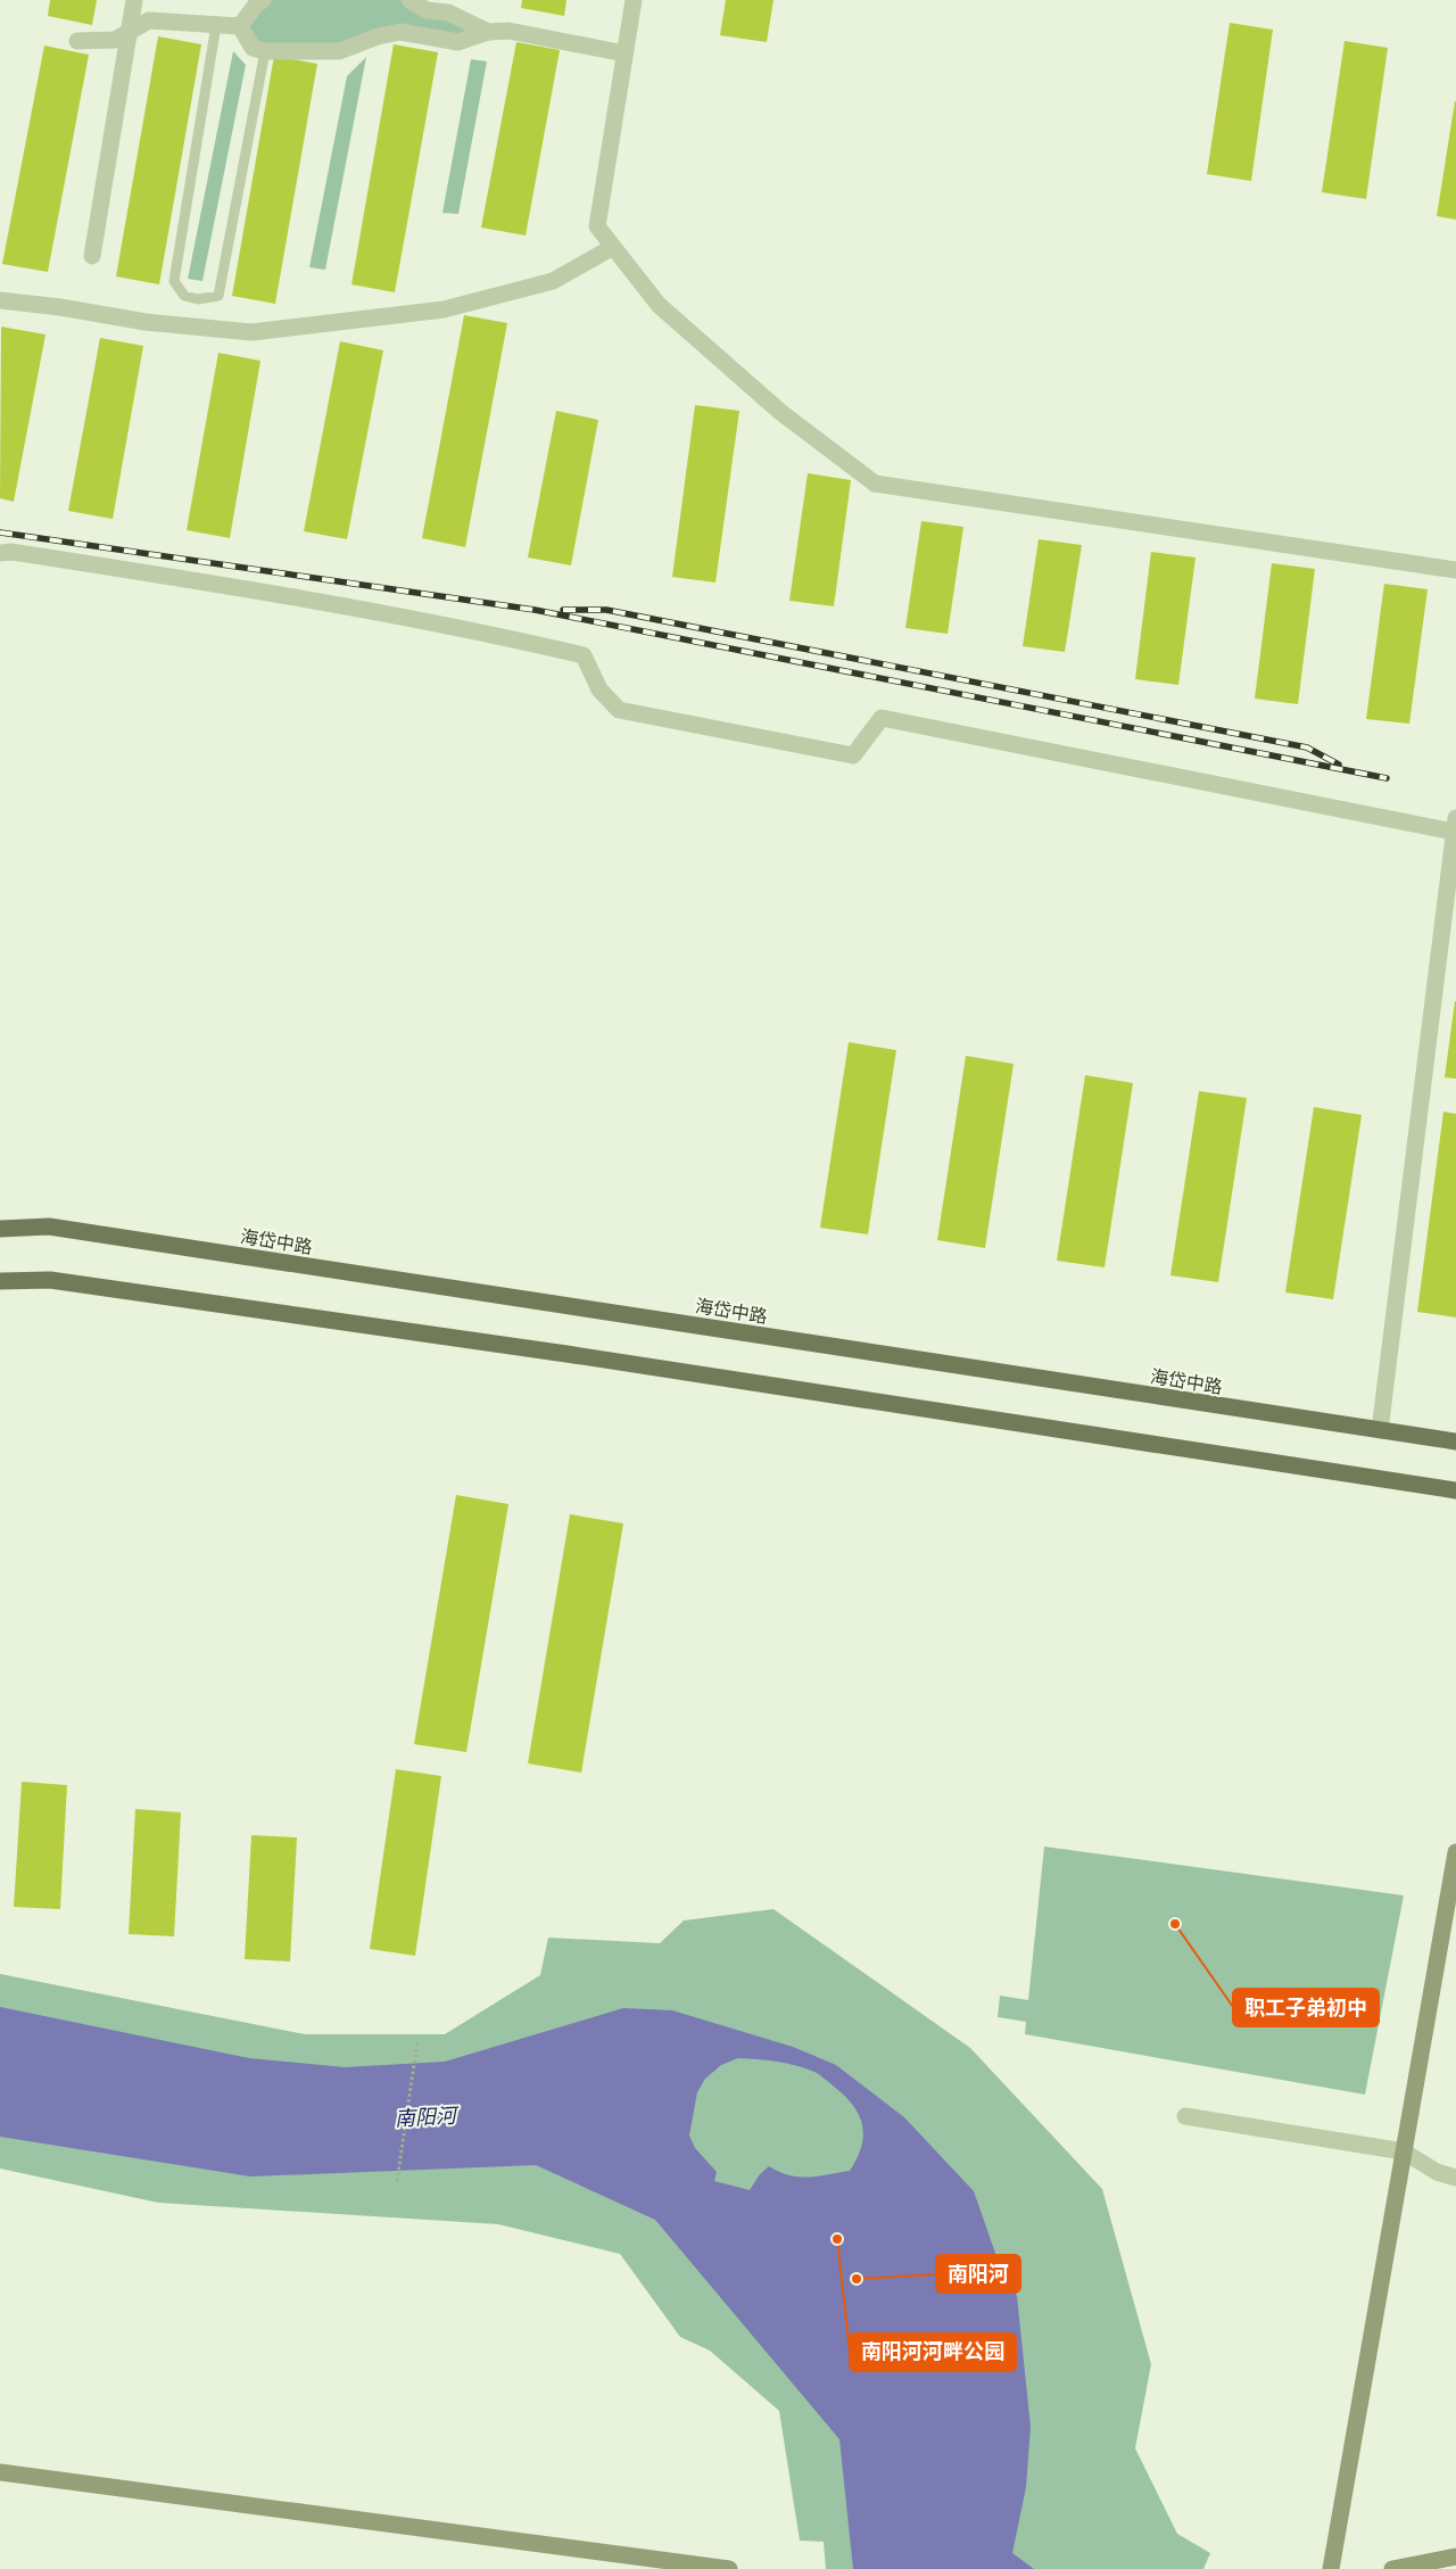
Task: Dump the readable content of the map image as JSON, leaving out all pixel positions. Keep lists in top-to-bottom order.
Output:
{
  "streets": {
    "main road": ["海岱中路"]
  },
  "water": ["南阳河"],
  "places": ["职工子弟初中", "南阳河河畔公园", "南阳河"]
}
